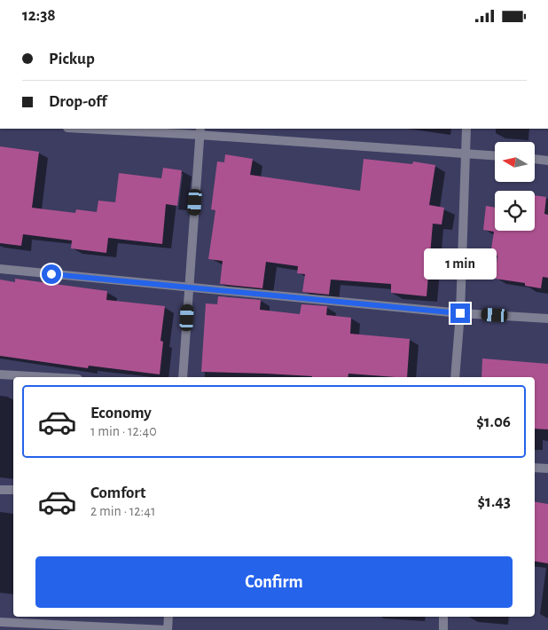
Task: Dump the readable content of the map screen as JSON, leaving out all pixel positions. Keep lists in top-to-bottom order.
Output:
{
  "north": "left",
  "page": {
    "status": "12:38",
    "banner": ["Pickup", "Drop-off"],
    "bubble": "1 min",
    "list": [
      {
        "name": "Economy",
        "note": "1 min · 12:40",
        "value": "$1.06"
      },
      {
        "name": "Comfort",
        "note": "2 min · 12:41",
        "value": "$1.43"
      }
    ],
    "buttons": "Confirm"
  }
}
